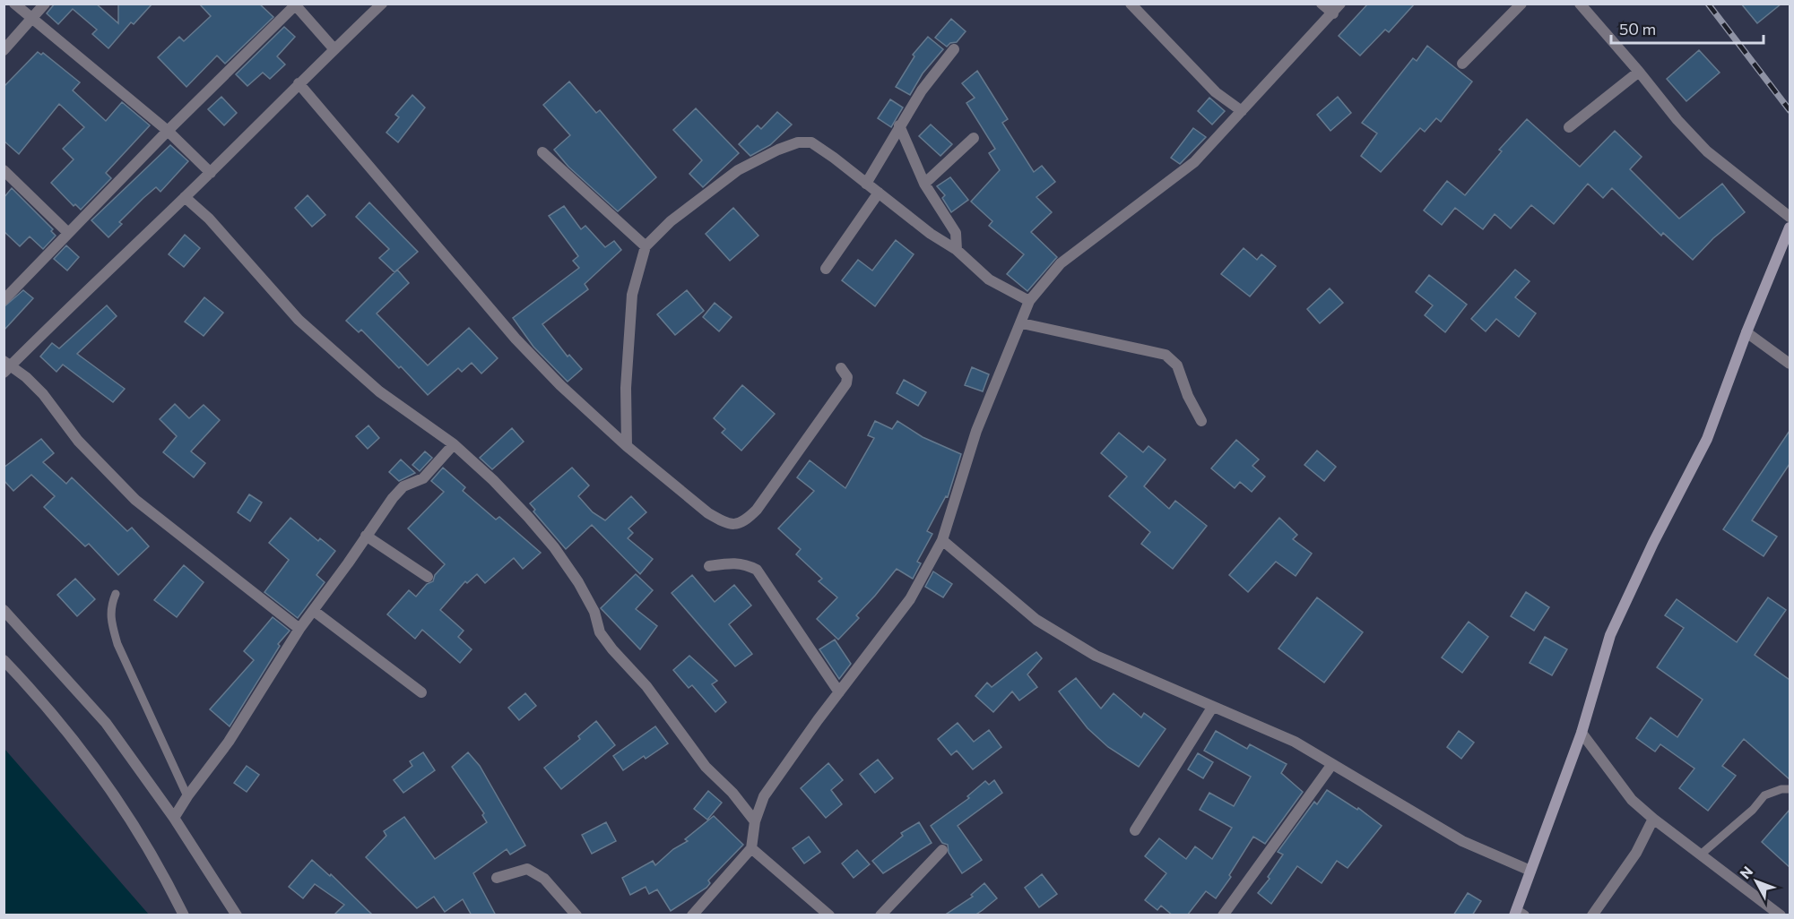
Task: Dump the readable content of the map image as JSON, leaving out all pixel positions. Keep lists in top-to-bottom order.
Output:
{
  "scale_bar": "50 m",
  "north": "top left"
}
